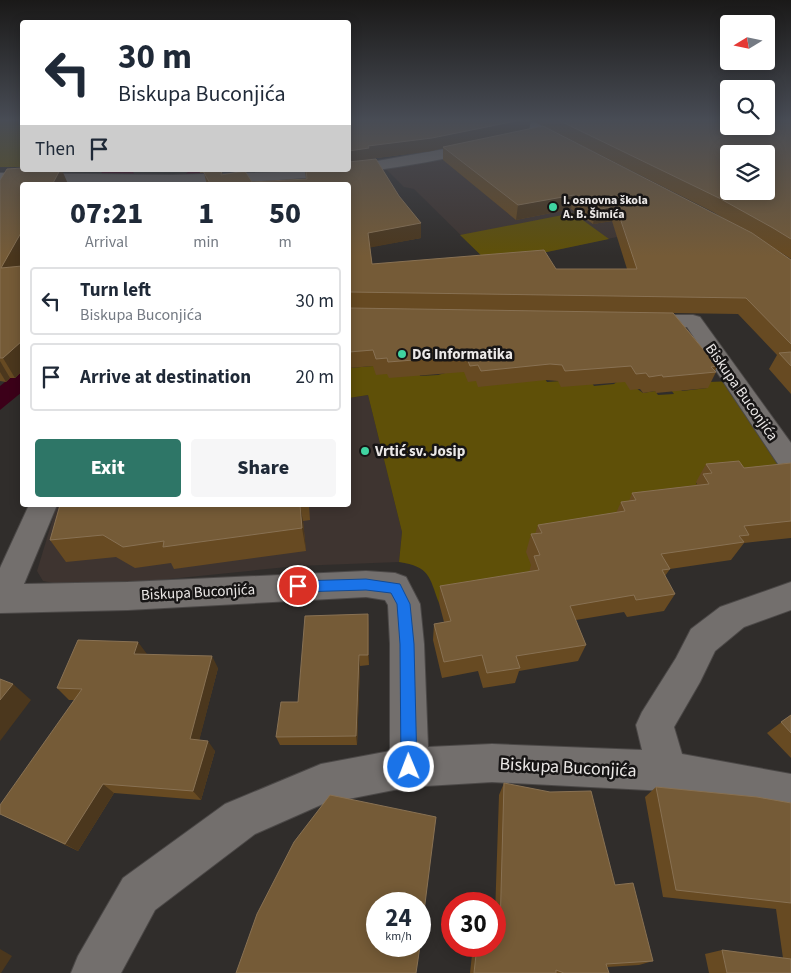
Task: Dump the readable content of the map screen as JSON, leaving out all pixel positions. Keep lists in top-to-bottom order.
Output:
{
  "streets": {
    "street": ["Biskupa Buconjića"]
  },
  "places": ["I. osnovna škola A. B. Šimića", "DG Informatika", "Vrtić sv. Josip"],
  "north": "left",
  "page": {
    "turn": ["30 m", "Biskupa Buconjića"],
    "then": "Then",
    "eta": [
      "07:21",
      "Arrival",
      "1",
      "min",
      "50",
      "m"
    ],
    "list": [
      {
        "name": "Turn left",
        "note": "Biskupa Buconjića",
        "value": "30 m"
      },
      {
        "name": "Arrive at destination",
        "value": "20 m"
      }
    ],
    "buttons": ["Exit", "Share"],
    "speed": "24 km/h",
    "limit": "30"
  }
}
